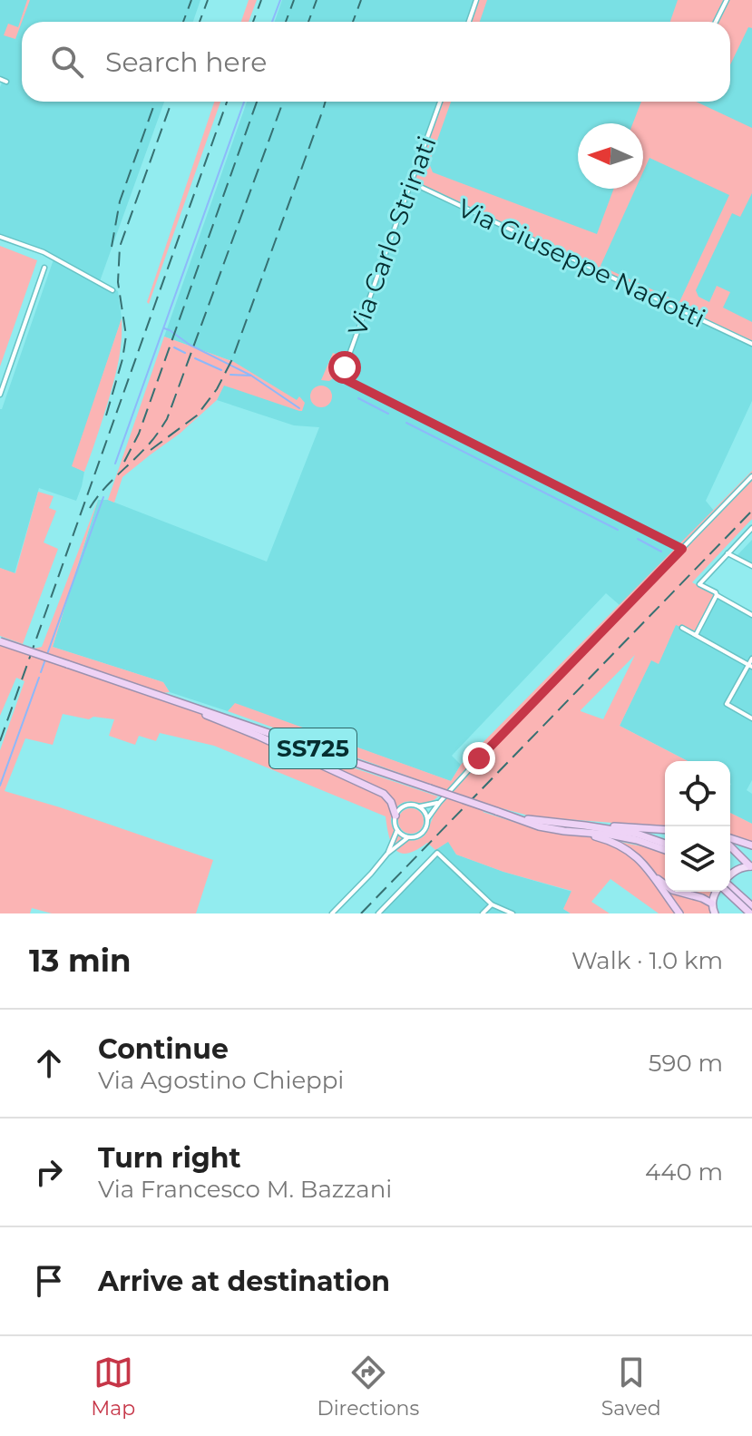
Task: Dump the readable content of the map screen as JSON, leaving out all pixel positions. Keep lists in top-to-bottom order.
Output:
{
  "streets": {
    "highway": ["SS725"],
    "street": ["Via Carlo Strinati", "Via Giuseppe Nadotti"]
  },
  "crossings": [
    ["Via Carlo Strinati", "Via Giuseppe Nadotti"]
  ],
  "north": "left",
  "page": {
    "search": "Search here",
    "heading": ["13 min", "Walk · 1.0 km"],
    "list": [
      ["Continue", "Via Agostino Chieppi", "590 m"],
      ["Turn right", "Via Francesco M. Bazzani", "440 m"],
      "Arrive at destination"
    ],
    "nav": ["Map", "Directions", "Saved"]
  }
}
